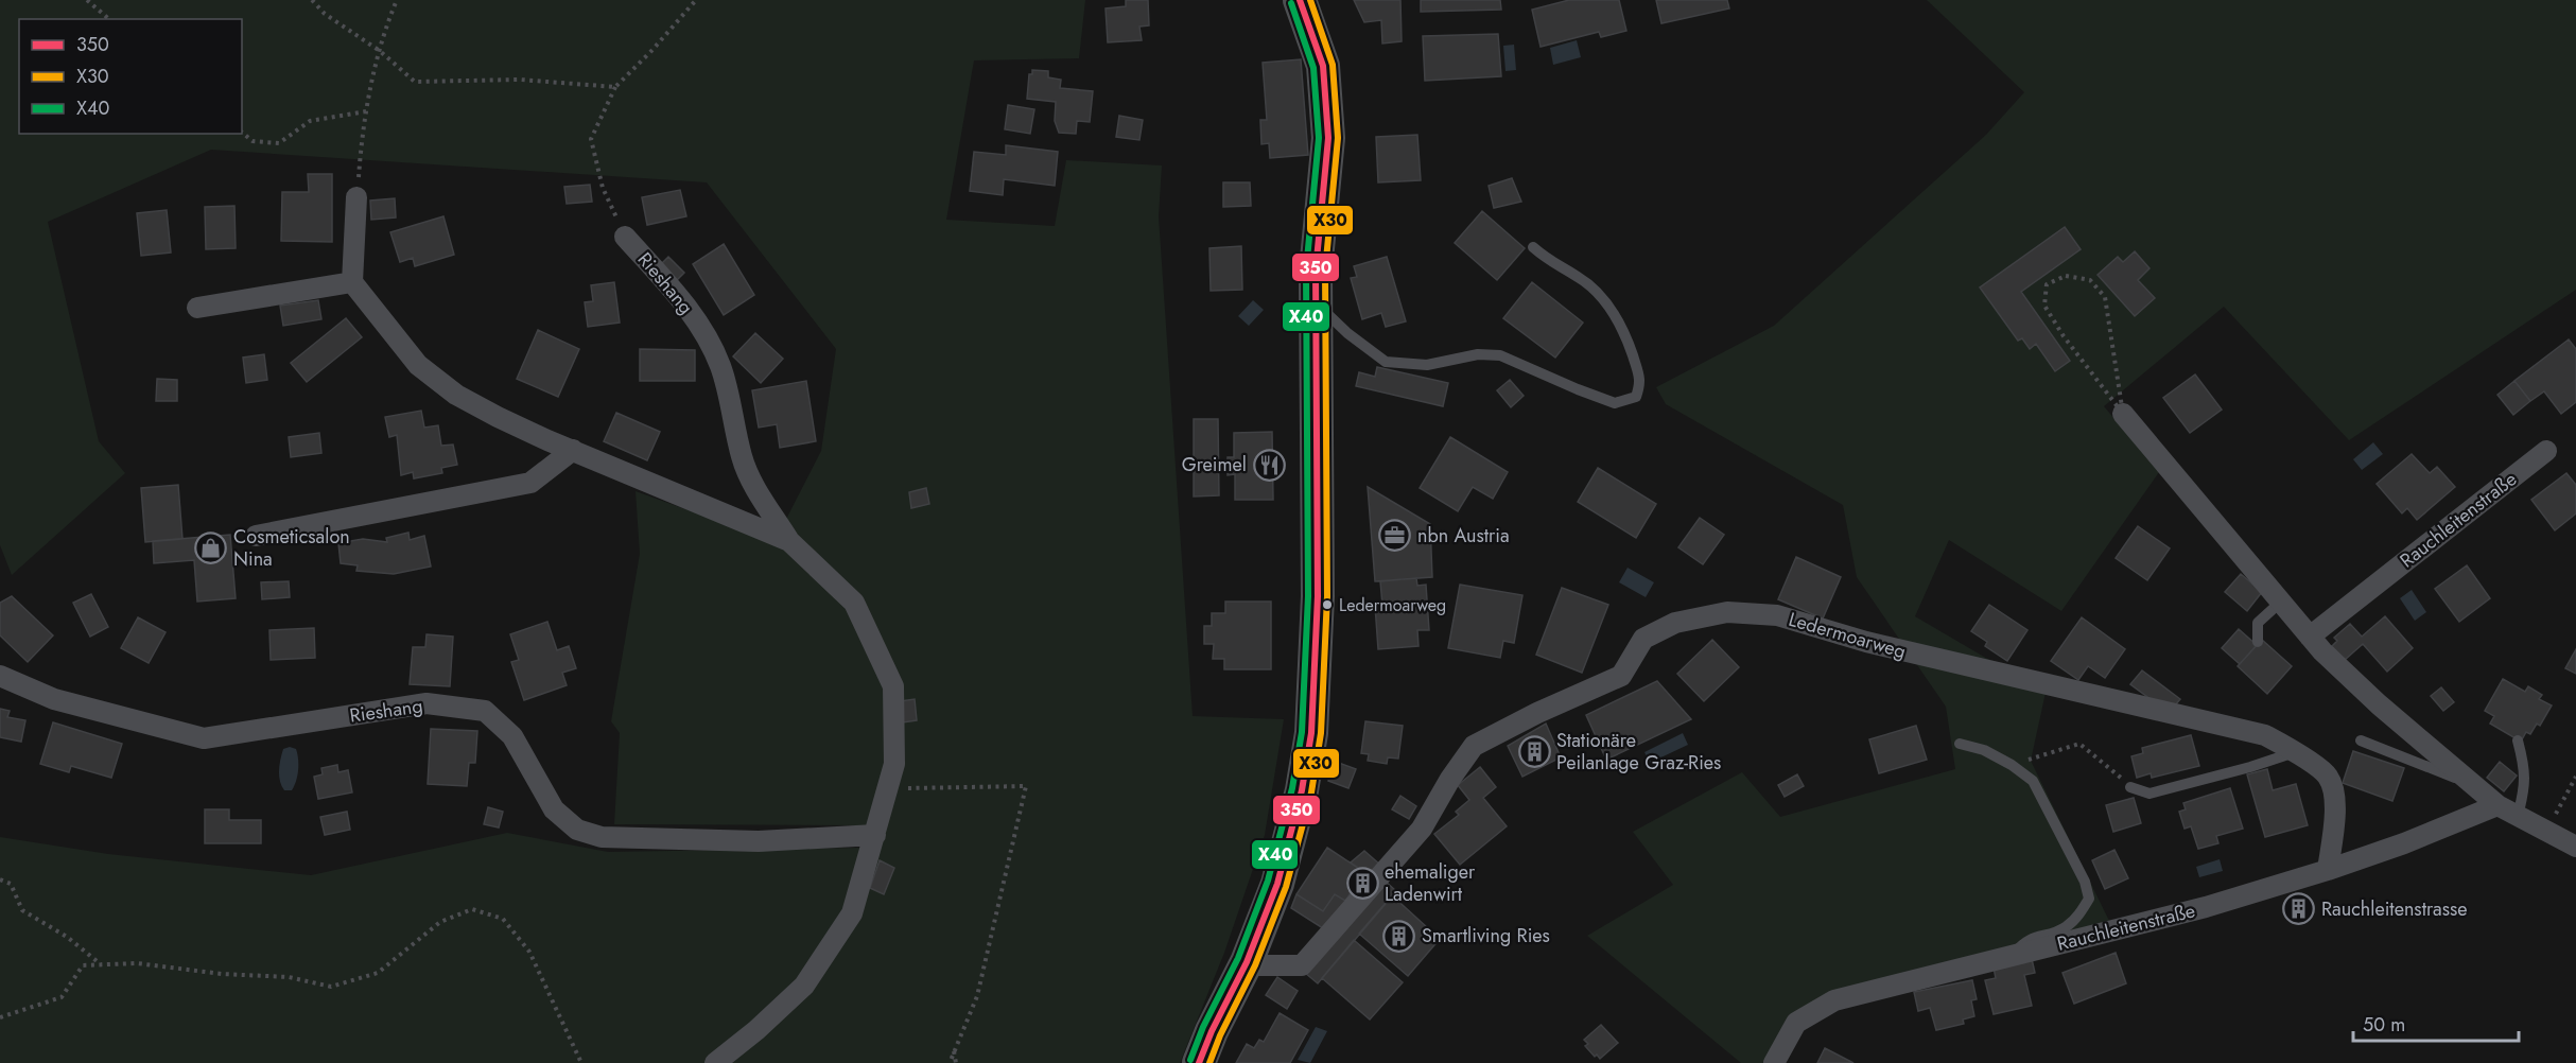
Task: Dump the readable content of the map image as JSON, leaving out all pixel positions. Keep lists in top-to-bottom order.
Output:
{
  "streets": {
    "street": ["Rieshang", "Rauchleitenstraße", "Ledermoarweg"]
  },
  "crossings": [
    ["Rauchleitenstraße", "Ledermoarweg"]
  ],
  "places": {
    "restaurant": ["Greimel"],
    "office": ["nbn Austria"],
    "shop": ["Cosmeticsalon Nina"],
    "other": ["Ledermoarweg"],
    "building": [
      "Stationäre Peilanlage Graz-Ries",
      "ehemaliger Ladenwirt",
      "Rauchleitenstrasse",
      "Smartliving Ries"
    ]
  },
  "lines": ["transit line 350", "transit line X30", "transit line X40"],
  "legend": ["350", "X30", "X40"],
  "scale_bar": "50 m"
}
